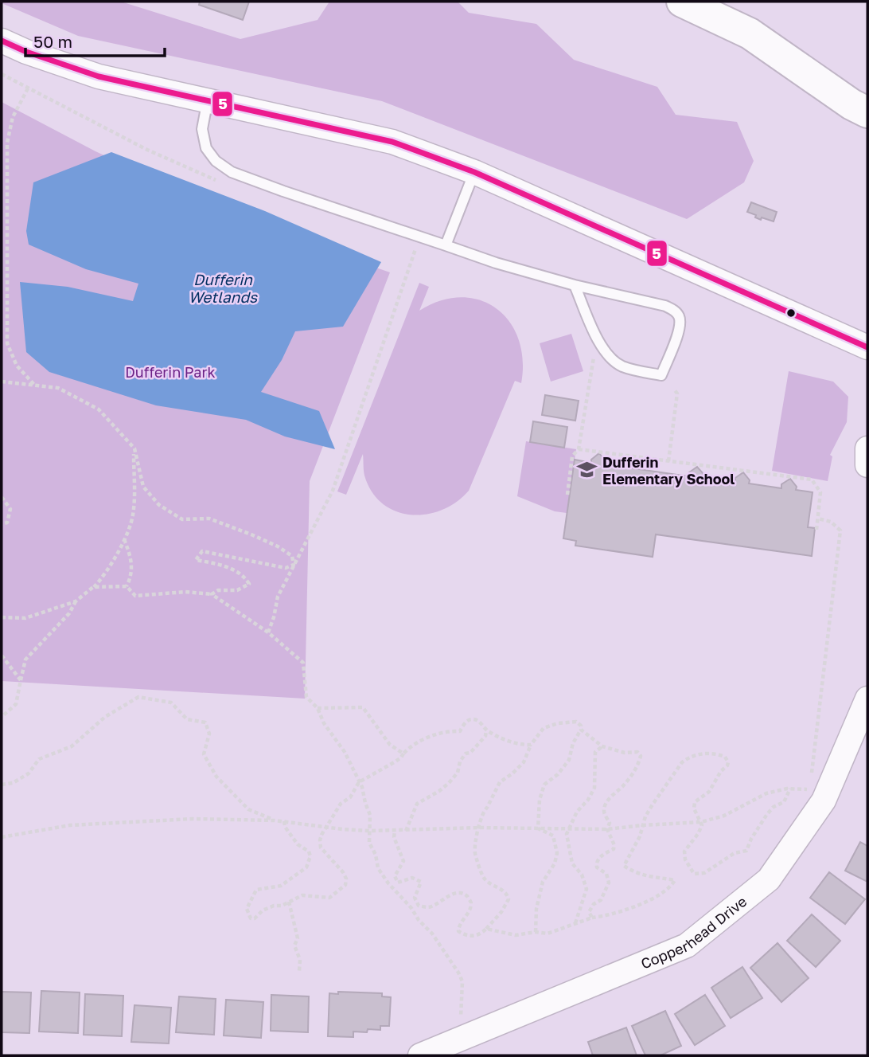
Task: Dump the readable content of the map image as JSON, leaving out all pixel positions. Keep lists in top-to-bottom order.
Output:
{
  "streets": {
    "street": ["Copperhead Drive"]
  },
  "water": ["Dufferin Wetlands"],
  "parks": ["Dufferin Park"],
  "places": {
    "school or university": ["Dufferin Elementary School"]
  },
  "lines": ["transit line 5"],
  "scale_bar": "50 m"
}
